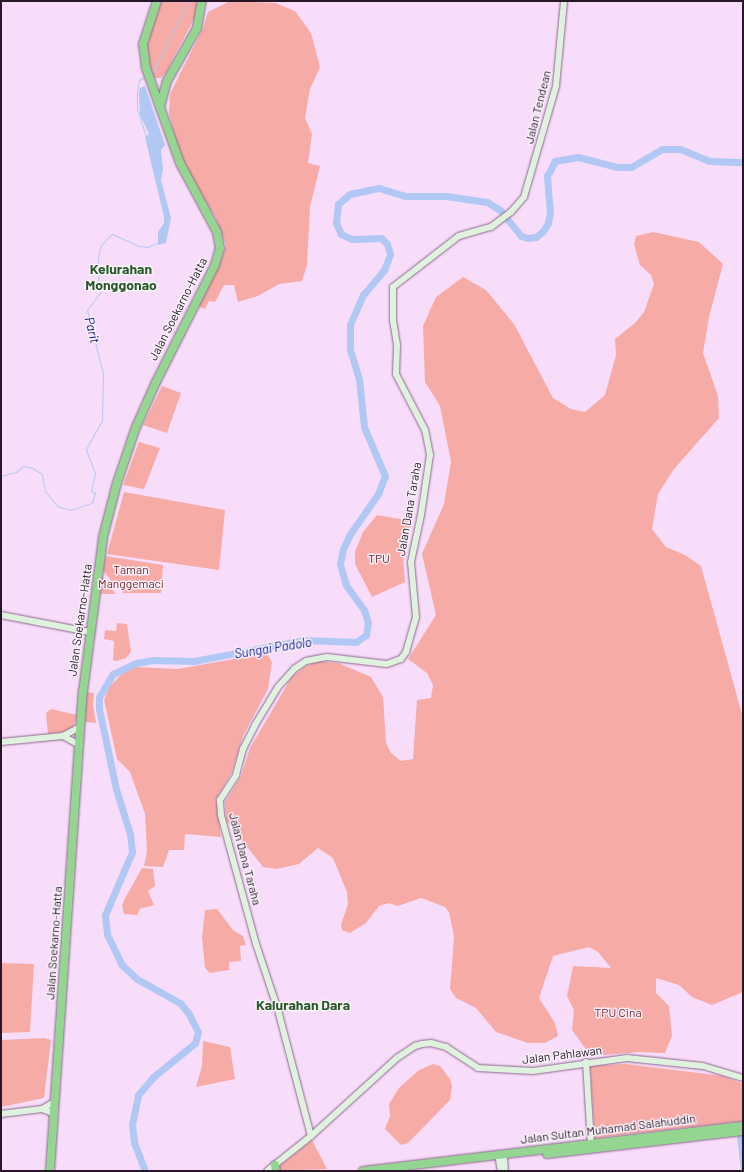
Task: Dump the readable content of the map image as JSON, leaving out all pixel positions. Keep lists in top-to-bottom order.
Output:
{
  "streets": {
    "highway": ["Jalan Soekarno-Hatta", "Jalan Sultan Muhamad Salahuddin"],
    "street": ["Jalan Tendean", "Jalan Dana Taraha", "Jalan Pahlawan"]
  },
  "crossings": [
    ["Jalan Tendean", "Jalan Dana Taraha"],
    ["Jalan Dana Taraha", "Jalan Pahlawan"]
  ],
  "districts": ["Kelurahan Monggonao", "Kalurahan Dara"],
  "water": ["Parit", "Sungai Padolo"],
  "parks": ["TPU", "Taman Manggemaci", "TPU Cina"]
}
